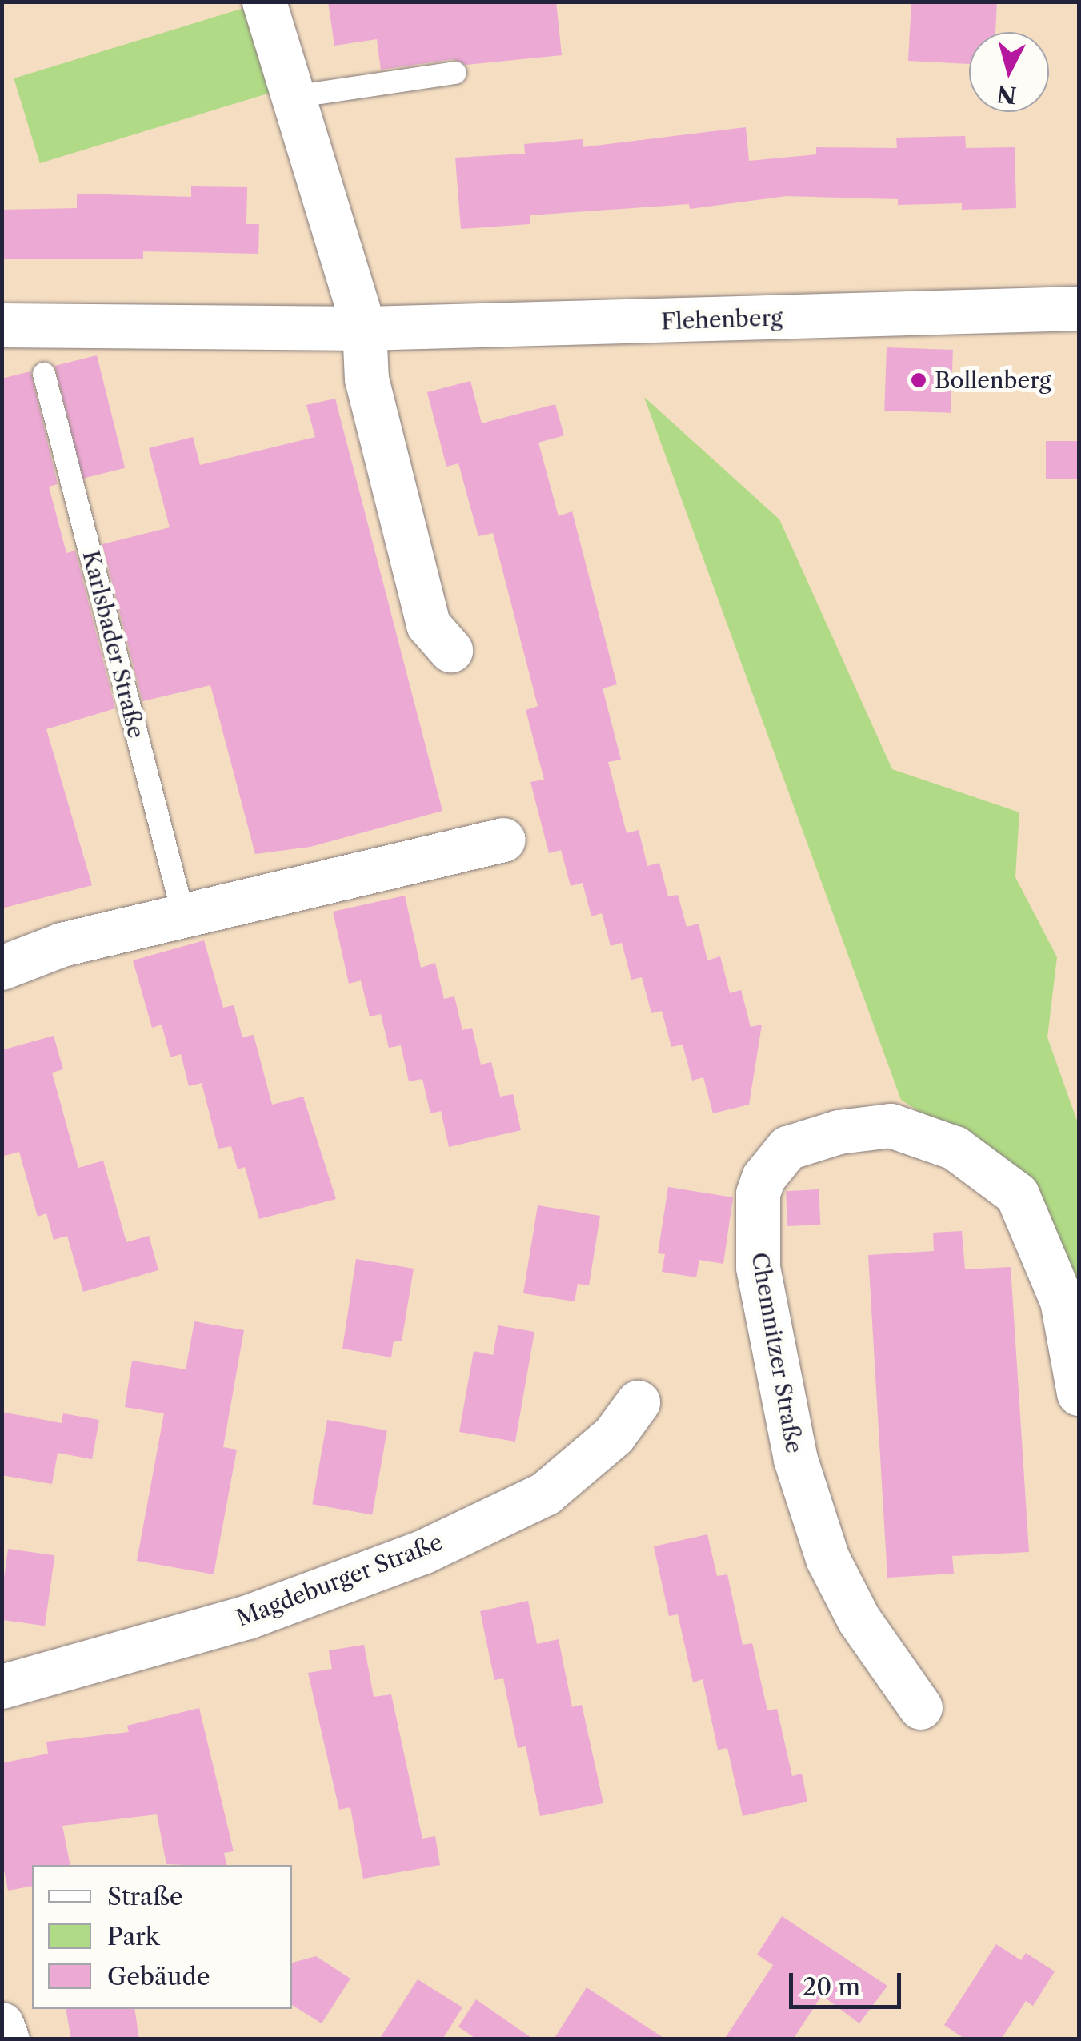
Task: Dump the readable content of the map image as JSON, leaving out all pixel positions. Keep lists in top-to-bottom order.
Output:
{
  "streets": {
    "street": ["Flehenberg", "Chemnitzer Straße", "Magdeburger Straße"],
    "lane": ["Karlsbader Straße"]
  },
  "places": ["Bollenberg"],
  "legend": ["Straße", "Park", "Gebäude"],
  "scale_bar": "20 m",
  "north": "bottom"
}
